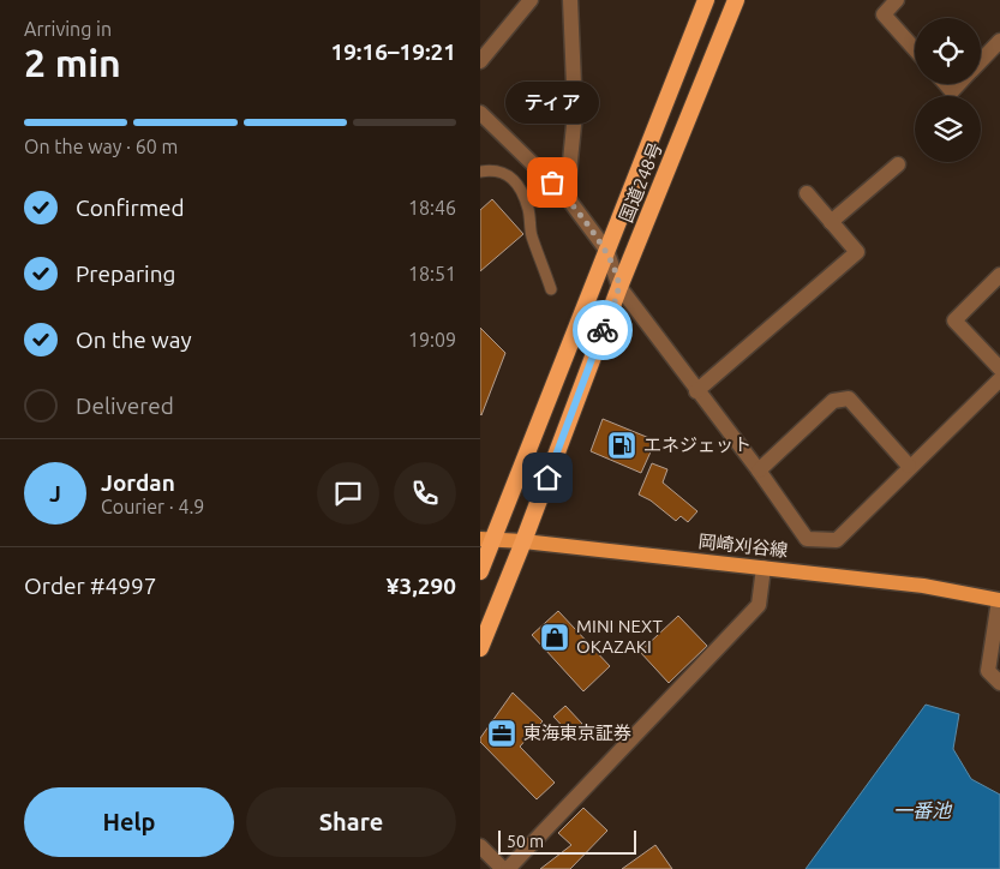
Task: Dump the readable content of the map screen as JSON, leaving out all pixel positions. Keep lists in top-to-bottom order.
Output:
{
  "streets": {
    "highway": ["国道248号"],
    "main road": ["岡崎刈谷線"]
  },
  "crossings": [
    ["国道248号", "岡崎刈谷線"]
  ],
  "water": ["一番池"],
  "places": {
    "other": ["ティア"],
    "fuel station": ["エネジェット"],
    "shop": ["MINI NEXT OKAZAKI"],
    "office": ["東海東京証券"]
  },
  "scale_bar": "50 m",
  "page": {
    "heading": ["2 min", "Arriving in", "19:16–19:21"],
    "panel": [
      "Jordan",
      "Courier · 4.9",
      "Order #4997",
      "¥3,290"
    ],
    "bubble": "ティア",
    "bar": "On the way · 60 m",
    "list": [
      ["Confirmed", "18:46"],
      ["Preparing", "18:51"],
      ["On the way", "19:09"],
      "Delivered"
    ],
    "round": "J",
    "buttons": ["Help", "Share"],
    "scale": "50 m"
  }
}
